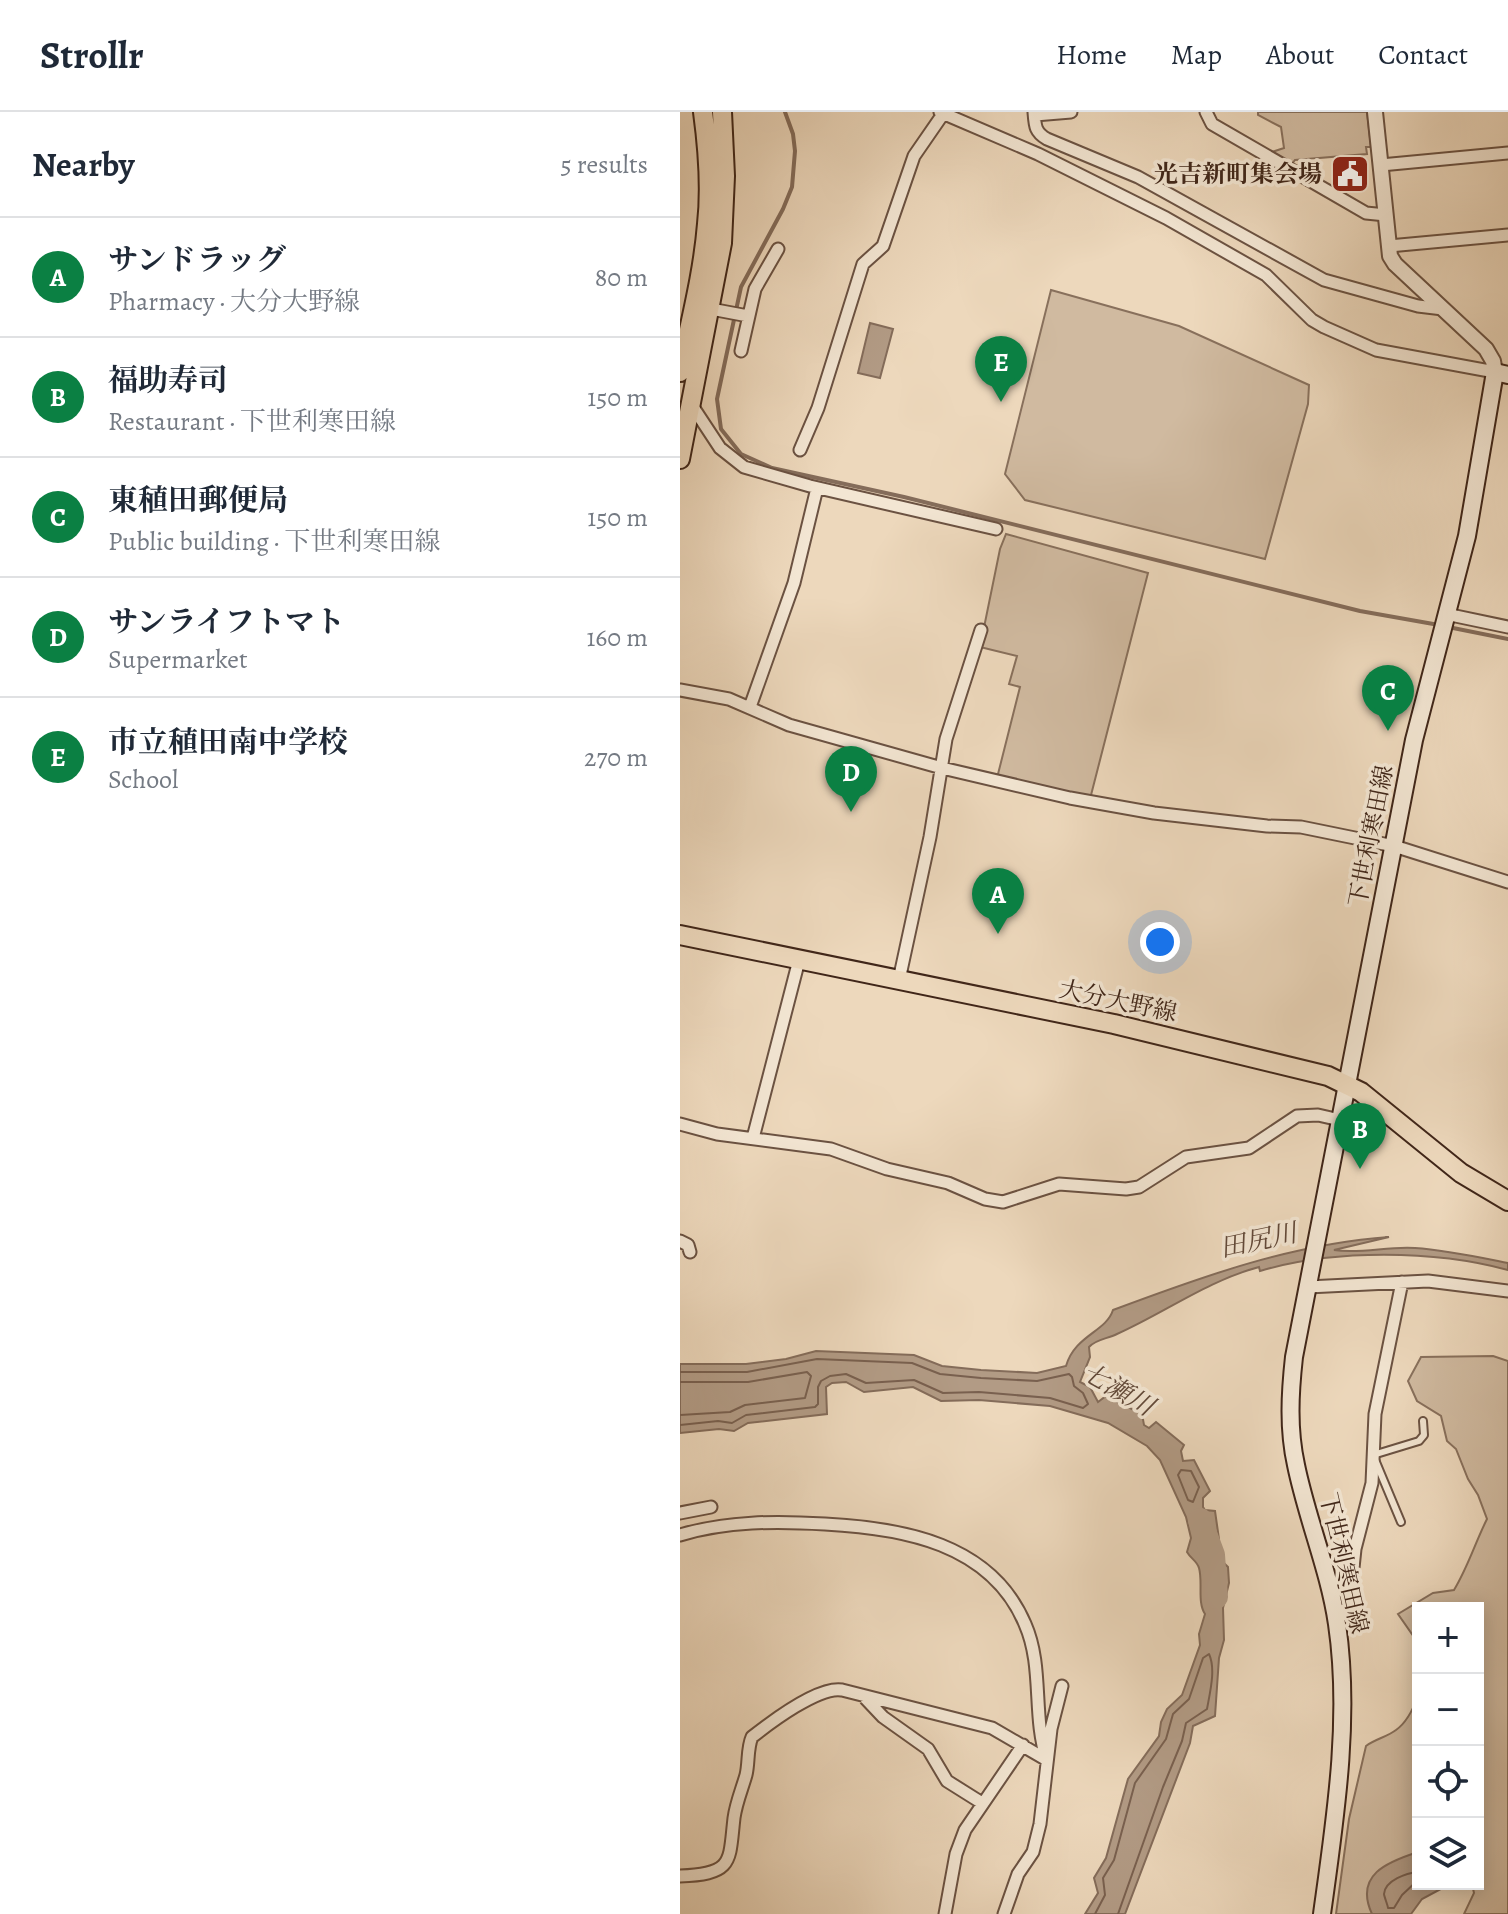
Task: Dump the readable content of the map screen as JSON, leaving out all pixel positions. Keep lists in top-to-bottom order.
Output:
{
  "streets": {
    "main road": ["下世利寒田線", "大分大野線"]
  },
  "crossings": [
    ["下世利寒田線", "大分大野線"]
  ],
  "water": ["田尻川", "七瀬川"],
  "places": {
    "public building": ["光吉新町集会場"]
  },
  "page": {
    "header": "Strollr",
    "nav": [
      "Home",
      "Map",
      "About",
      "Contact"
    ],
    "heading": ["Nearby", "5 results"],
    "list": [
      {
        "mark": "A",
        "name": "サンドラッグ",
        "note": "Pharmacy · 大分大野線",
        "value": "80 m"
      },
      {
        "mark": "B",
        "name": "福助寿司",
        "note": "Restaurant · 下世利寒田線",
        "value": "150 m"
      },
      {
        "mark": "C",
        "name": "東稙田郵便局",
        "note": "Public building · 下世利寒田線",
        "value": "150 m"
      },
      {
        "mark": "D",
        "name": "サンライフトマト",
        "note": "Supermarket",
        "value": "160 m"
      },
      {
        "mark": "E",
        "name": "市立稙田南中学校",
        "note": "School",
        "value": "270 m"
      }
    ],
    "pins": [
      "E",
      "C",
      "D",
      "A",
      "B"
    ],
    "map_buttons": ["+", "−"]
  }
}
